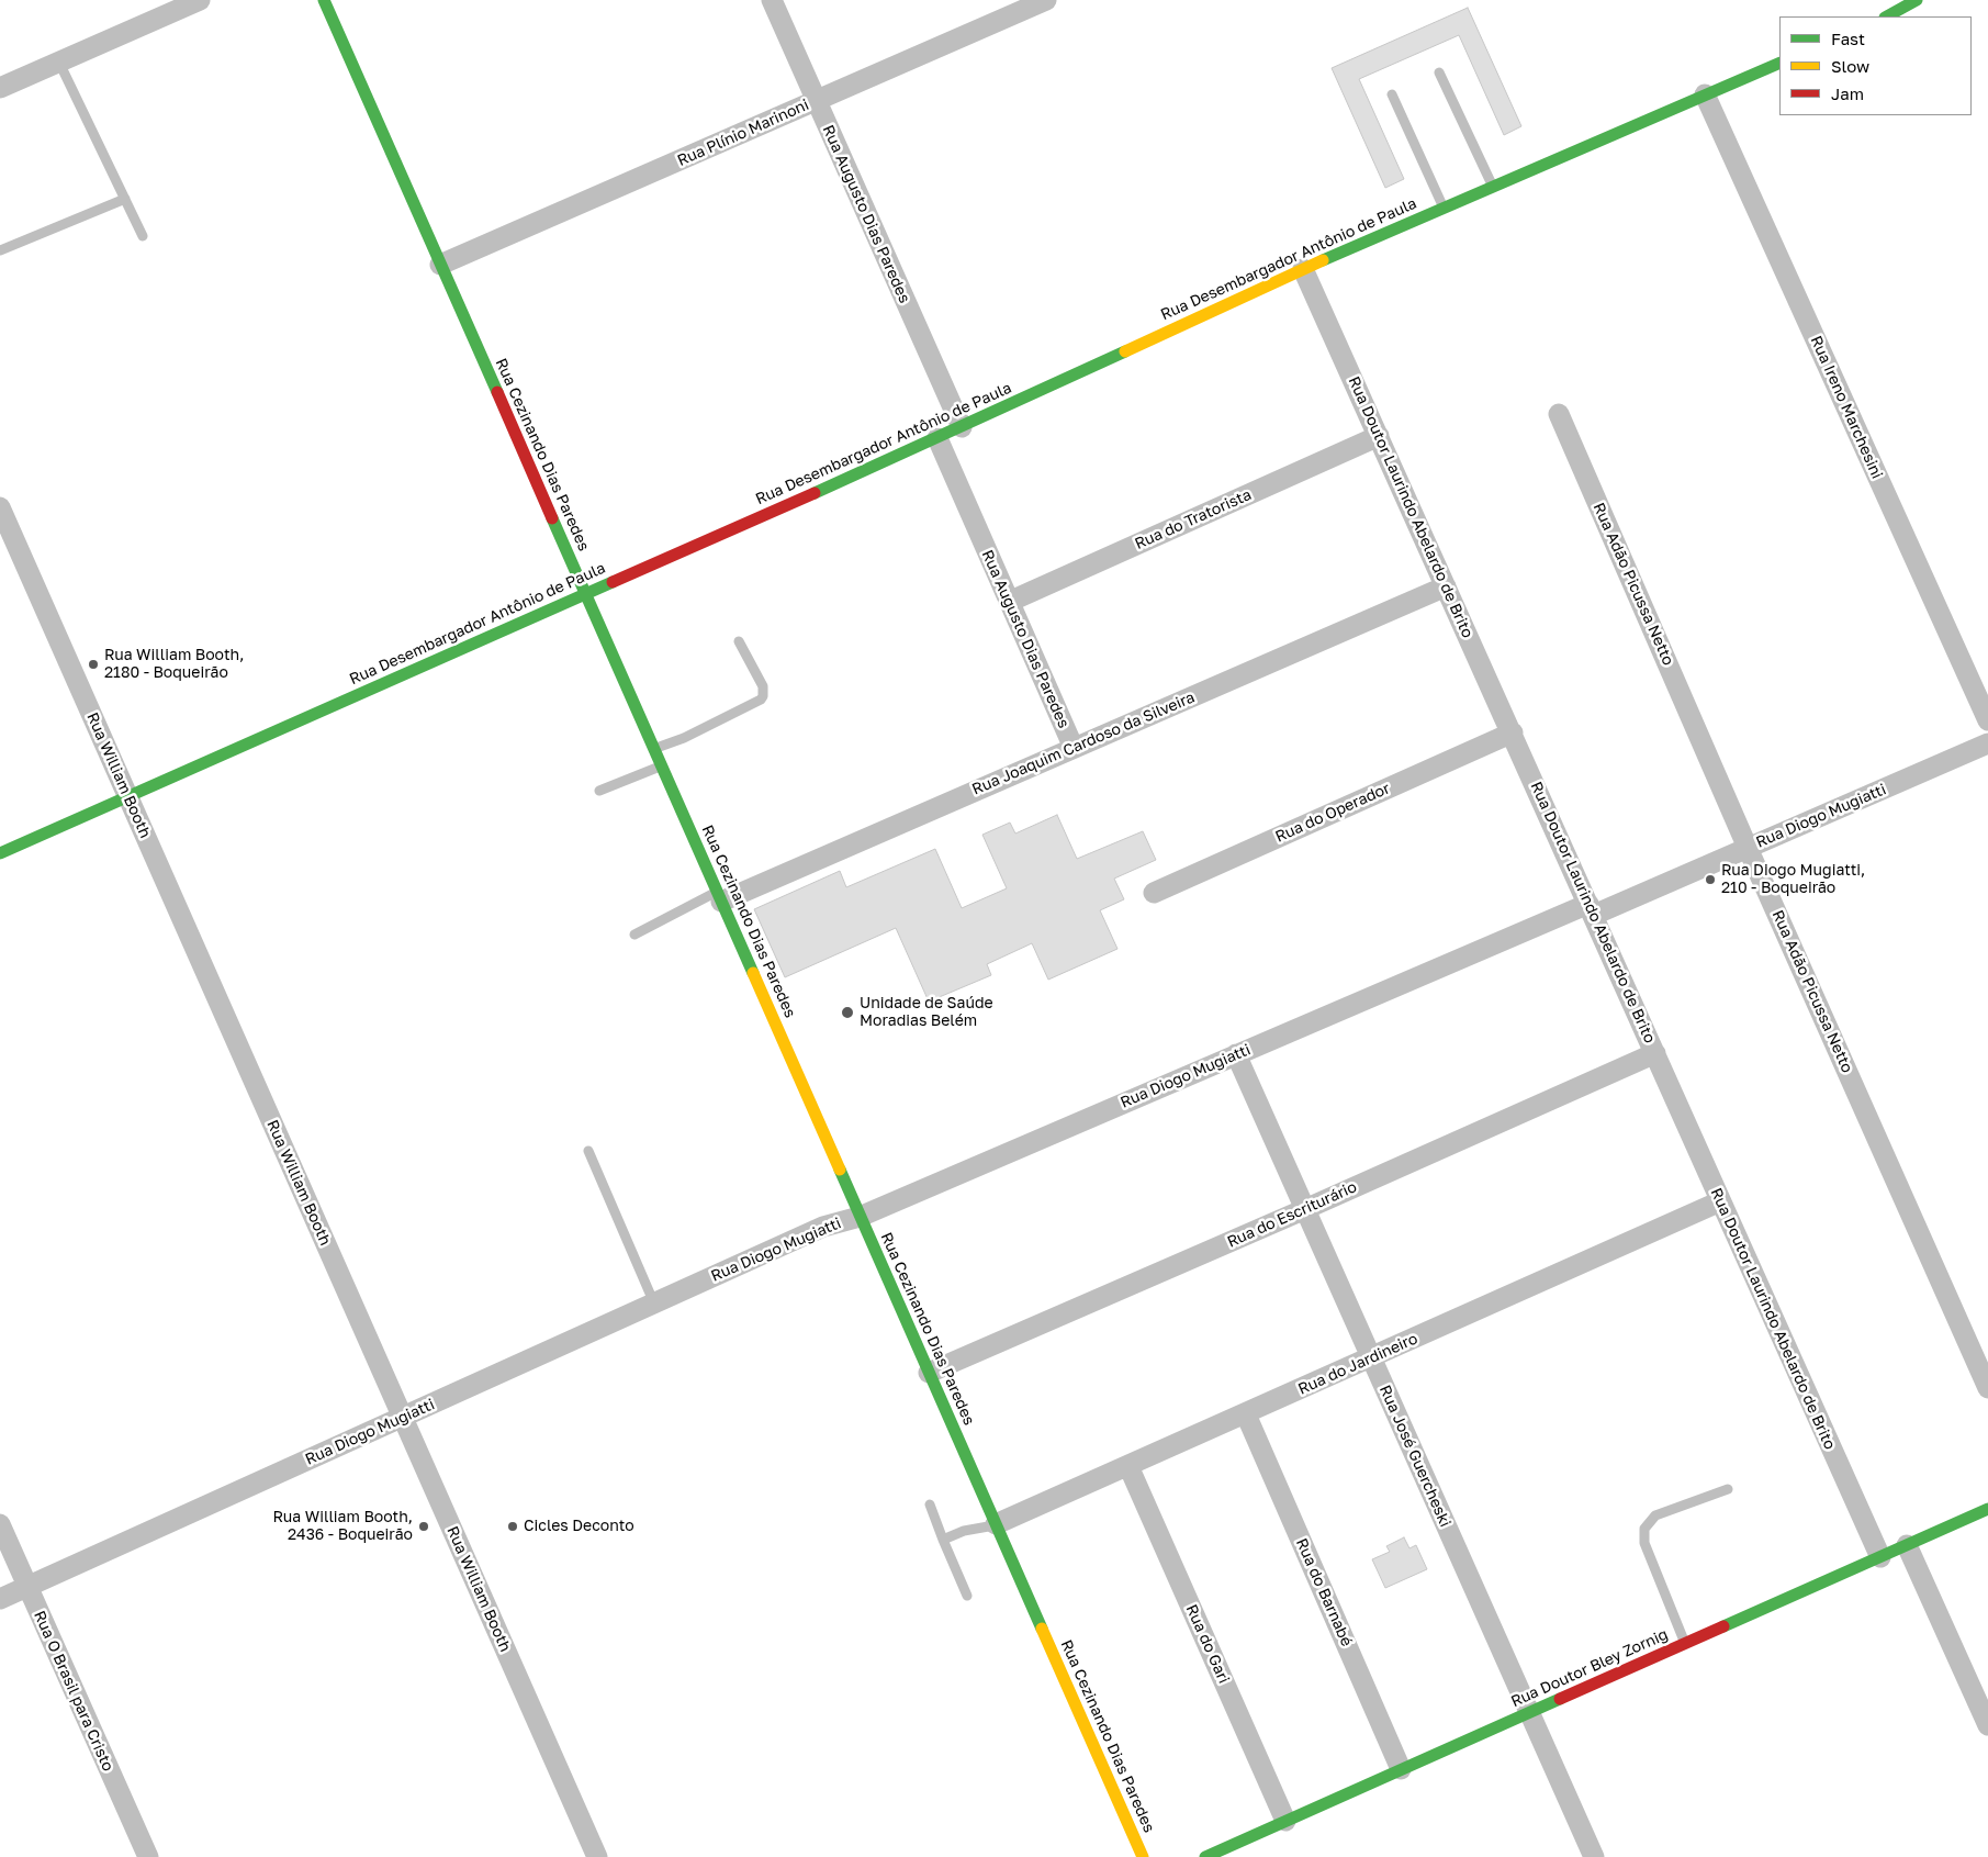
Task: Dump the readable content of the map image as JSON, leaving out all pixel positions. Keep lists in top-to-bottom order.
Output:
{
  "streets": {
    "street": [
      "Rua Plínio Marinoni",
      "Rua Augusto Dias Paredes",
      "Rua Desembargador Antônio de Paula",
      "Rua Ireno Marchesini",
      "Rua Cezinando Dias Paredes",
      "Rua Doutor Laurindo Abelardo de Brito",
      "Rua do Tratorista",
      "Rua Adão Picussa Netto",
      "Rua Joaquim Cardoso da Silveira",
      "Rua William Booth",
      "Rua do Operador",
      "Rua Diogo Mugiatti",
      "Rua do Escriturário",
      "Rua do Jardineiro",
      "Rua José Guercheski",
      "Rua do Barnabé",
      "Rua do Gari",
      "Rua Doutor Bley Zornig",
      "Rua O Brasil para Cristo"
    ]
  },
  "crossings": [
    ["Rua Plínio Marinoni", "Rua Augusto Dias Paredes"],
    ["Rua Plínio Marinoni", "Rua Cezinando Dias Paredes"],
    ["Rua Augusto Dias Paredes", "Rua Desembargador Antônio de Paula"],
    ["Rua Augusto Dias Paredes", "Rua do Tratorista"],
    ["Rua Augusto Dias Paredes", "Rua Joaquim Cardoso da Silveira"],
    ["Rua Desembargador Antônio de Paula", "Rua Ireno Marchesini"],
    ["Rua Desembargador Antônio de Paula", "Rua Cezinando Dias Paredes"],
    ["Rua Desembargador Antônio de Paula", "Rua Doutor Laurindo Abelardo de Brito"],
    ["Rua Desembargador Antônio de Paula", "Rua William Booth"],
    ["Rua Cezinando Dias Paredes", "Rua Joaquim Cardoso da Silveira"],
    ["Rua Cezinando Dias Paredes", "Rua Diogo Mugiatti"],
    ["Rua Cezinando Dias Paredes", "Rua do Escriturário"],
    ["Rua Cezinando Dias Paredes", "Rua do Jardineiro"],
    ["Rua Doutor Laurindo Abelardo de Brito", "Rua do Tratorista"],
    ["Rua Doutor Laurindo Abelardo de Brito", "Rua Joaquim Cardoso da Silveira"],
    ["Rua Doutor Laurindo Abelardo de Brito", "Rua do Operador"],
    ["Rua Doutor Laurindo Abelardo de Brito", "Rua Diogo Mugiatti"],
    ["Rua Doutor Laurindo Abelardo de Brito", "Rua do Escriturário"],
    ["Rua Doutor Laurindo Abelardo de Brito", "Rua do Jardineiro"],
    ["Rua Doutor Laurindo Abelardo de Brito", "Rua Doutor Bley Zornig"],
    ["Rua Adão Picussa Netto", "Rua Diogo Mugiatti"],
    ["Rua William Booth", "Rua Diogo Mugiatti"],
    ["Rua Diogo Mugiatti", "Rua José Guercheski"],
    ["Rua Diogo Mugiatti", "Rua O Brasil para Cristo"],
    ["Rua do Escriturário", "Rua José Guercheski"],
    ["Rua do Jardineiro", "Rua José Guercheski"],
    ["Rua do Jardineiro", "Rua do Barnabé"],
    ["Rua do Jardineiro", "Rua do Gari"],
    ["Rua José Guercheski", "Rua Doutor Bley Zornig"],
    ["Rua do Barnabé", "Rua Doutor Bley Zornig"],
    ["Rua do Gari", "Rua Doutor Bley Zornig"]
  ],
  "places": [
    "Rua William Booth, 2180 - Boqueirão",
    "Rua Diogo Mugiatti, 210 - Boqueirão",
    "Unidade de Saúde Moradias Belém",
    "Rua William Booth, 2436 - Boqueirão",
    "Cicles Deconto"
  ],
  "legend": ["Fast", "Slow", "Jam"]
}
